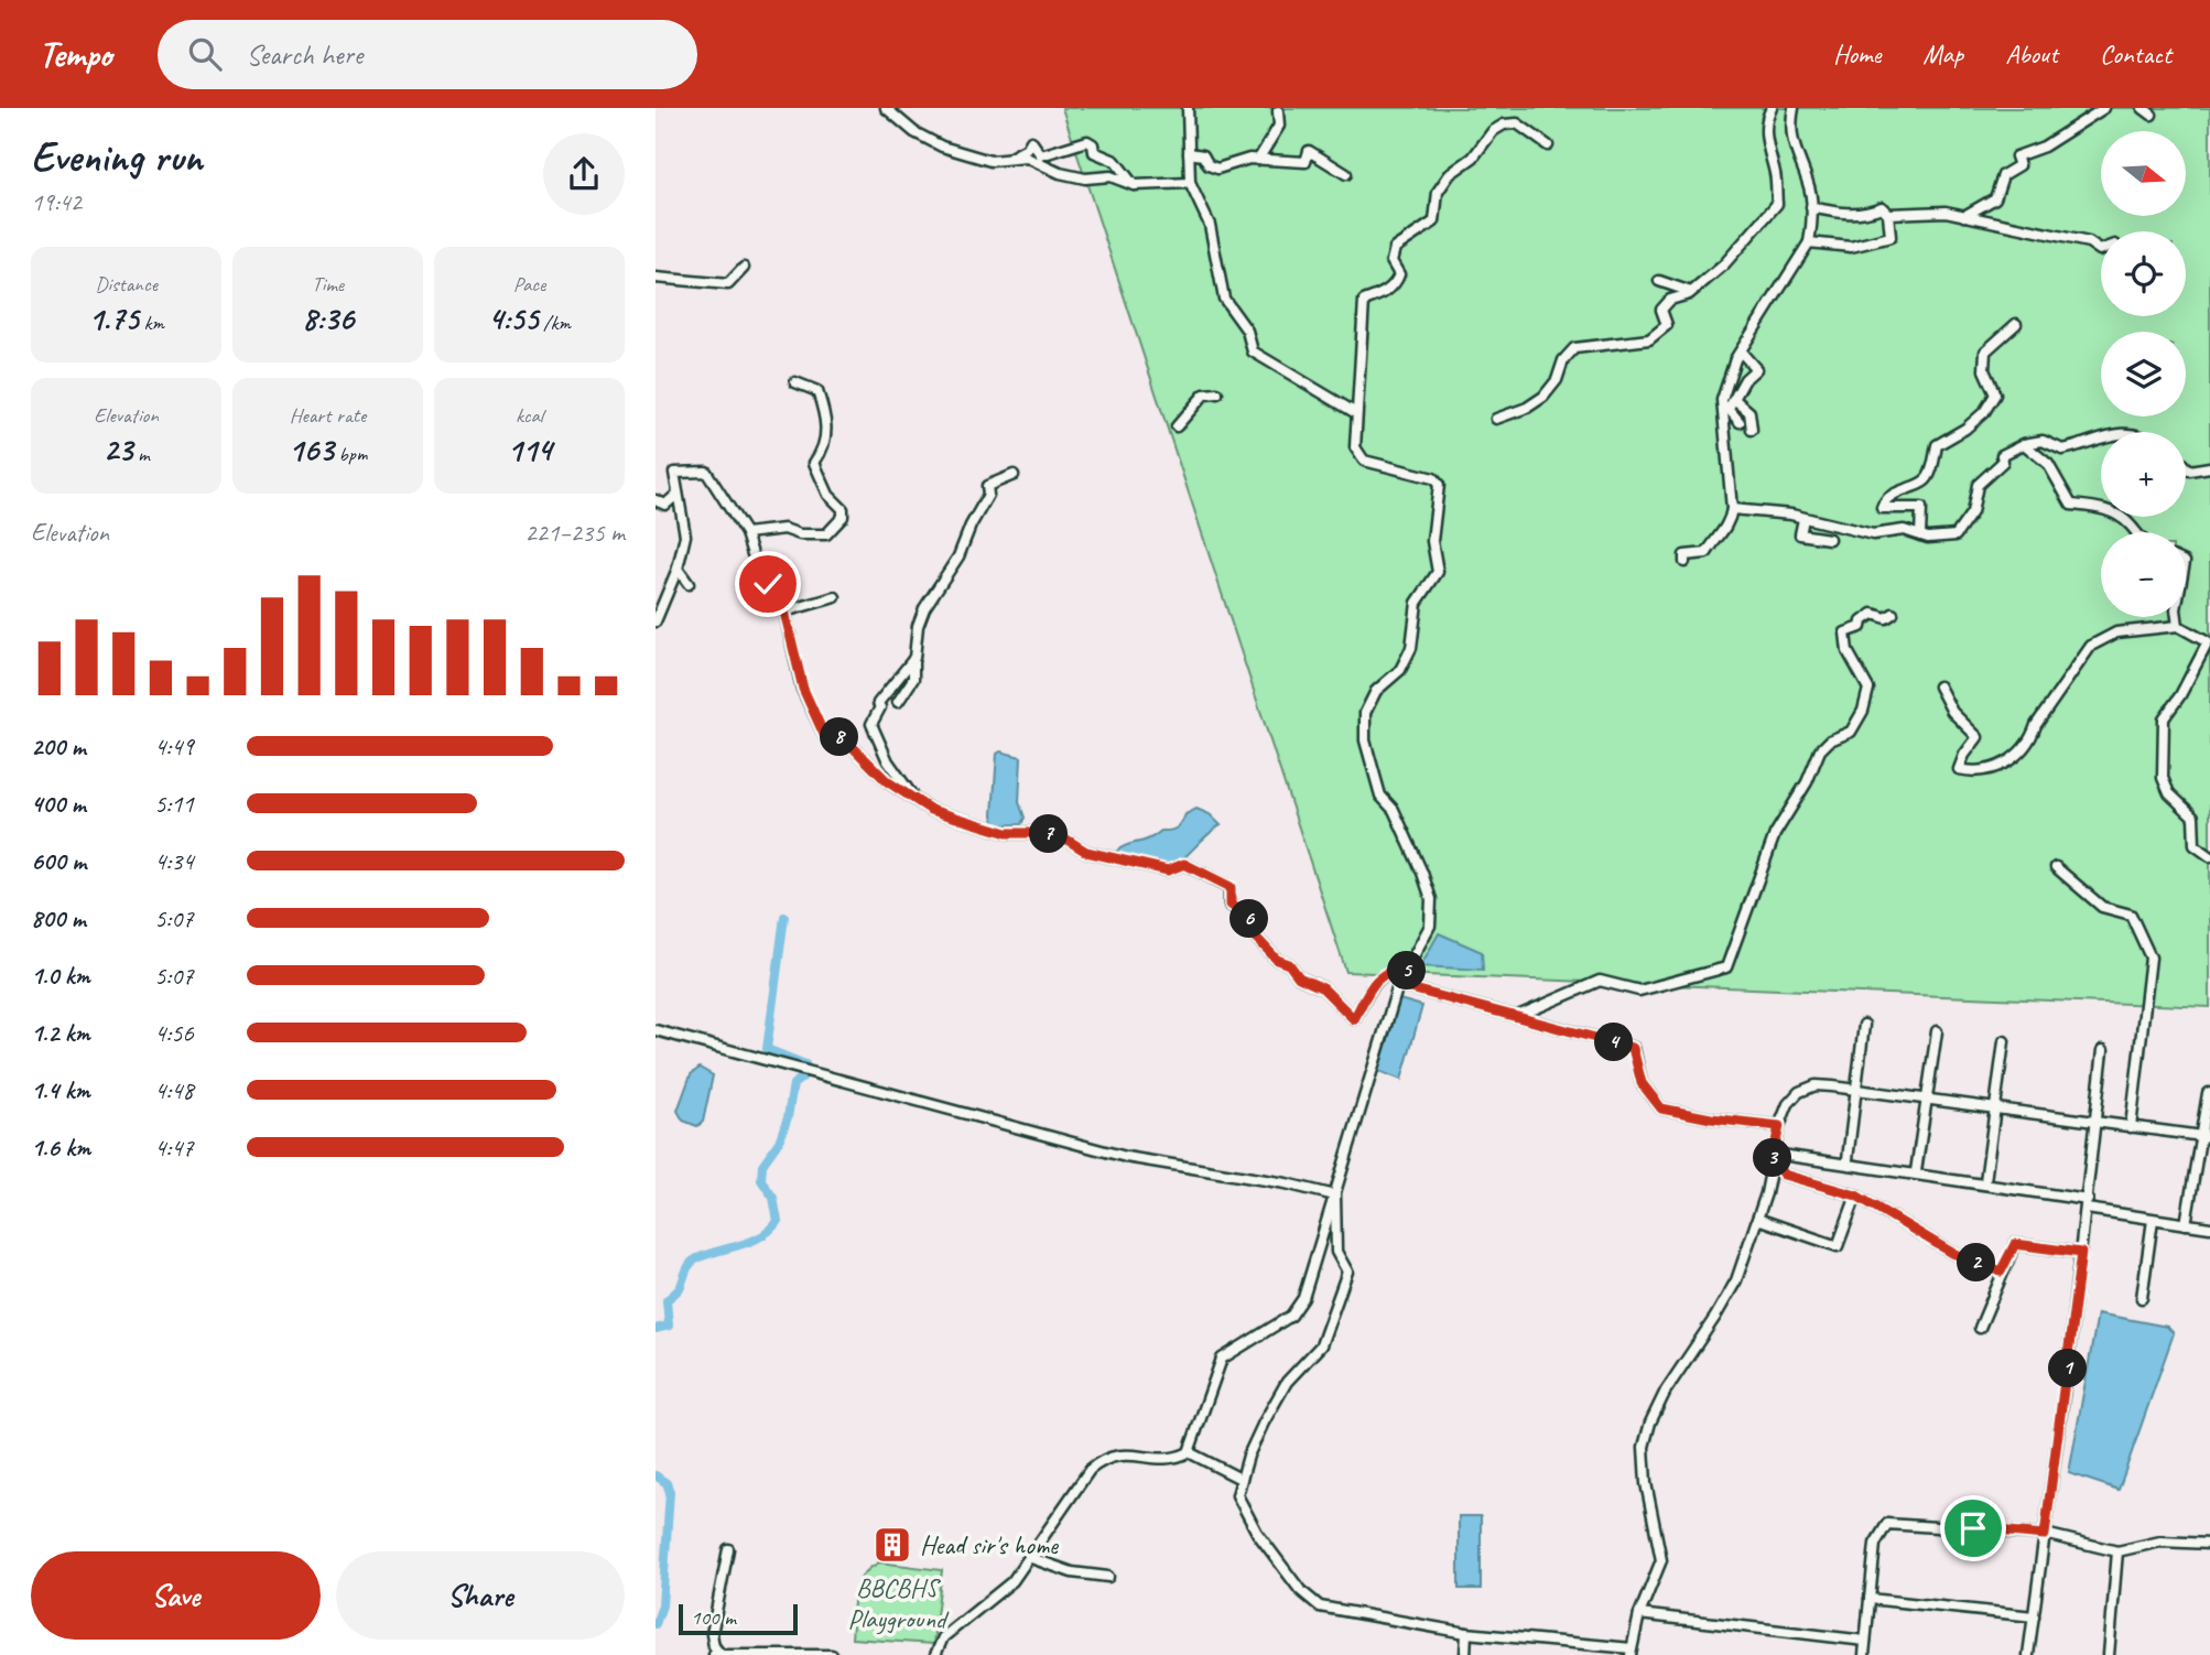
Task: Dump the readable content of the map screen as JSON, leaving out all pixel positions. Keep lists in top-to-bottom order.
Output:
{
  "parks": ["BBCBHS Playground"],
  "places": {
    "building": ["Head sir's home"]
  },
  "scale_bar": "100 m",
  "north": "right",
  "page": {
    "header": "Tempo",
    "search": "Search here",
    "nav": [
      "Home",
      "Map",
      "About",
      "Contact"
    ],
    "heading": ["Evening run", "19:42"],
    "map_buttons": ["+", "−"],
    "stats": [
      ["Distance", "1.75 km"],
      ["Time", "8:36"],
      ["Pace", "4:55 /km"],
      ["Elevation", "23 m"],
      ["Heart rate", "163 bpm"],
      ["kcal", "114"]
    ],
    "chart": ["Elevation", "221–235 m"],
    "list": [
      {
        "name": "200 m",
        "note": "4:49"
      },
      {
        "name": "400 m",
        "note": "5:11"
      },
      {
        "name": "600 m",
        "note": "4:34"
      },
      {
        "name": "800 m",
        "note": "5:07"
      },
      {
        "name": "1.0 km",
        "note": "5:07"
      },
      {
        "name": "1.2 km",
        "note": "4:56"
      },
      {
        "name": "1.4 km",
        "note": "4:48"
      },
      {
        "name": "1.6 km",
        "note": "4:47"
      }
    ],
    "pins": [
      "8",
      "7",
      "6",
      "5",
      "4",
      "3",
      "2",
      "1"
    ],
    "buttons": ["Save", "Share"],
    "scale": "100 m"
  }
}
